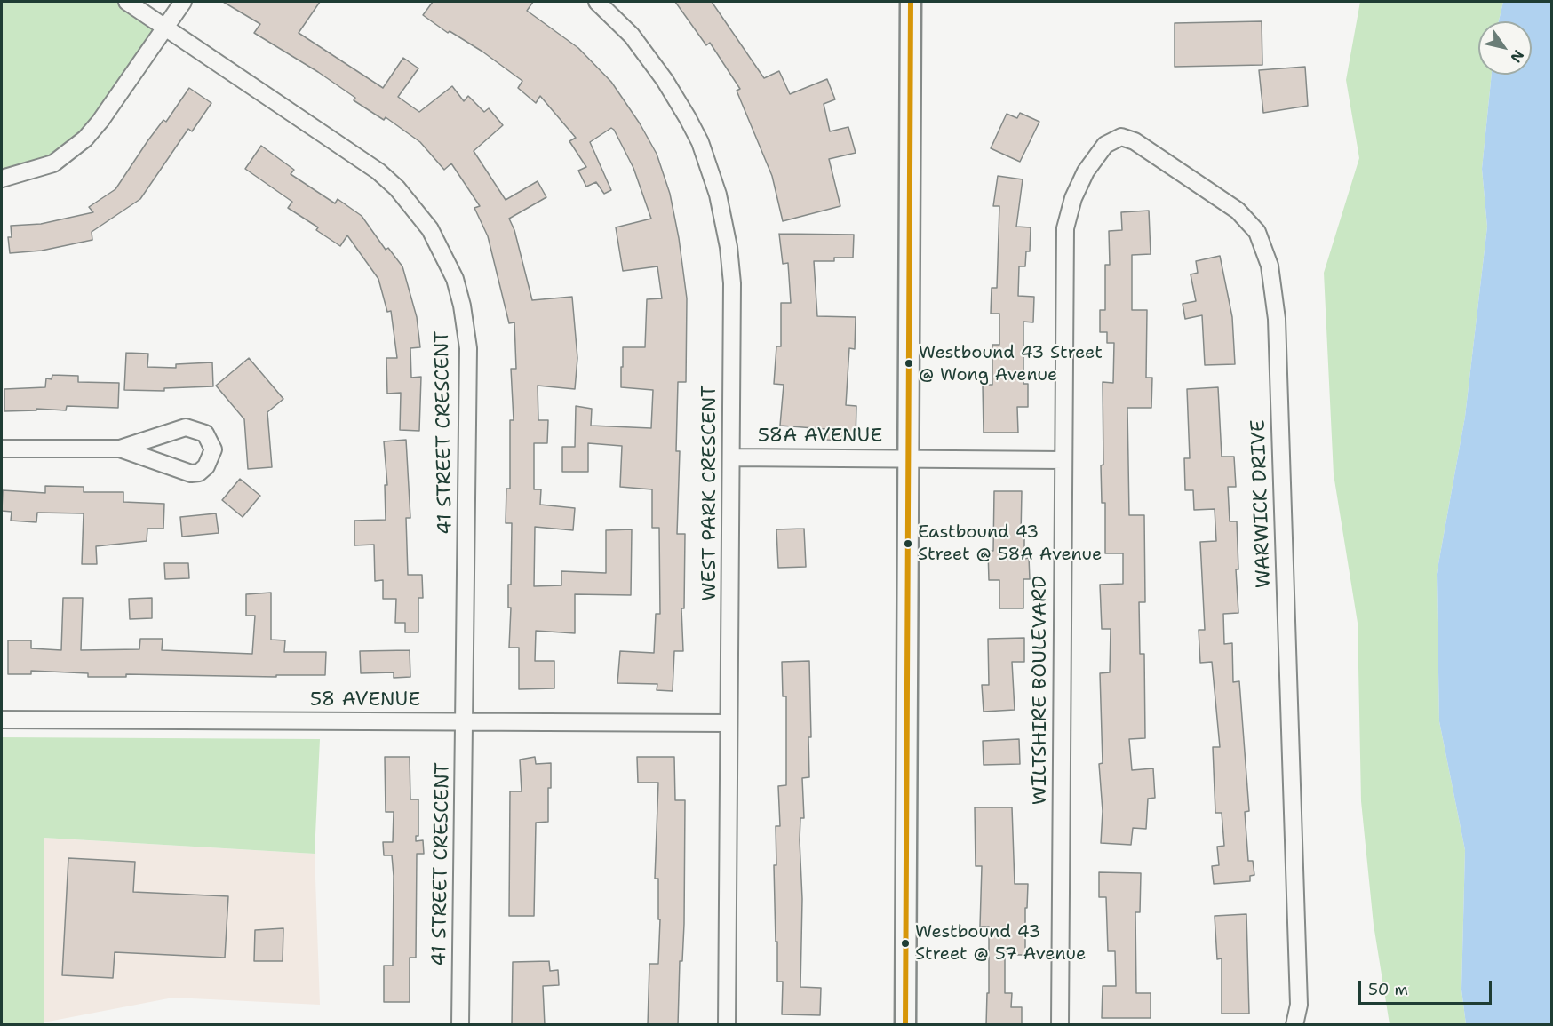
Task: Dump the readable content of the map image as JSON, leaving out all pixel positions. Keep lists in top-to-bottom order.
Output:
{
  "streets": {
    "street": [
      "41 STREET CRESCENT",
      "58A AVENUE",
      "WEST PARK CRESCENT",
      "WARWICK DRIVE",
      "WILTSHIRE BOULEVARD",
      "58 AVENUE"
    ]
  },
  "crossings": [
    ["41 STREET CRESCENT", "58 AVENUE"],
    ["58A AVENUE", "WEST PARK CRESCENT"],
    ["58A AVENUE", "WILTSHIRE BOULEVARD"],
    ["WEST PARK CRESCENT", "58 AVENUE"],
    ["WARWICK DRIVE", "WILTSHIRE BOULEVARD"]
  ],
  "places": ["Westbound 43 Street @ Wong Avenue", "Eastbound 43 Street @ 58A Avenue", "Westbound 43 Street @ 57 Avenue"],
  "scale_bar": "50 m",
  "north": "bottom right"
}
